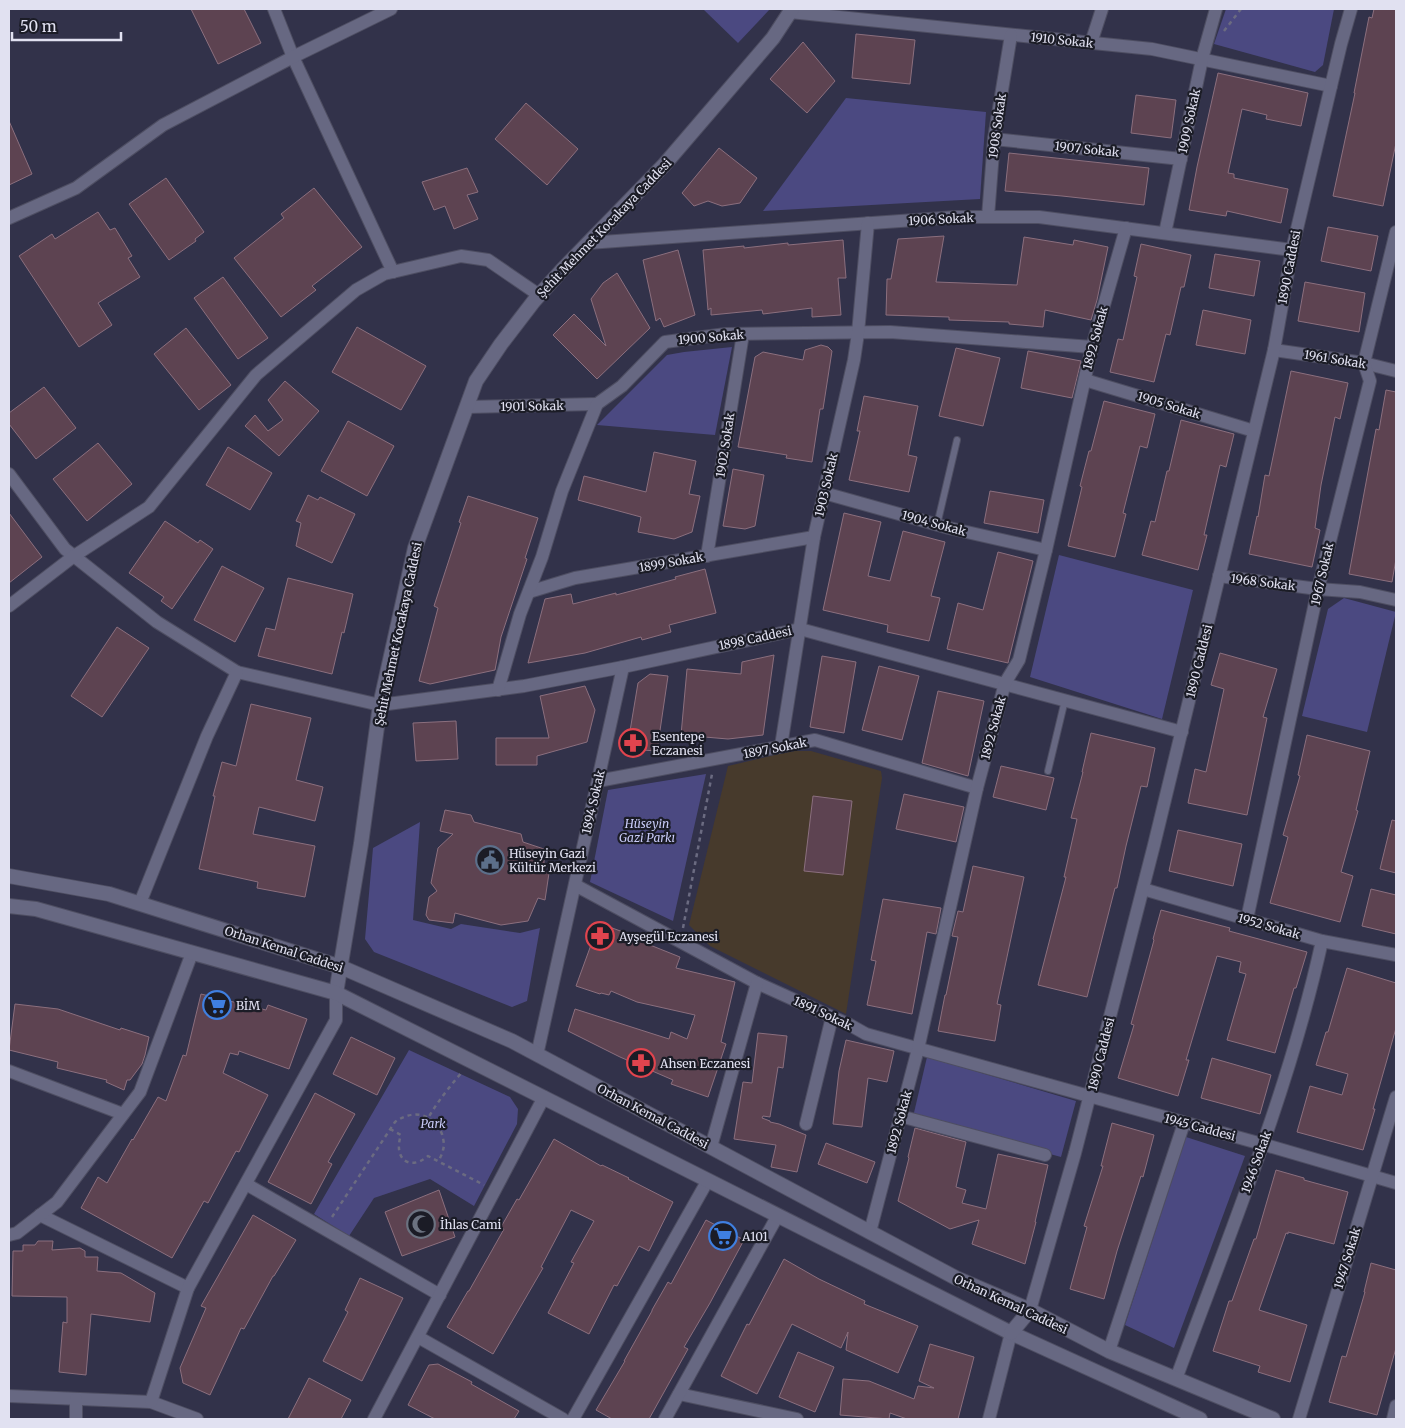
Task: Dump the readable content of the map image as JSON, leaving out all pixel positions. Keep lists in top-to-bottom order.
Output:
{
  "streets": {
    "main road": ["Şehit Mehmet Kocakaya Caddesi", "Orhan Kemal Caddesi"],
    "street": [
      "1910 Sokak",
      "1909 Sokak",
      "1908 Sokak",
      "1907 Sokak",
      "1906 Sokak",
      "1890 Caddesi",
      "1900 Sokak",
      "1892 Sokak",
      "1961 Sokak",
      "1905 Sokak",
      "1901 Sokak",
      "1902 Sokak",
      "1903 Sokak",
      "1904 Sokak",
      "1899 Sokak",
      "1967 Sokak",
      "1968 Sokak",
      "1898 Caddesi",
      "1897 Sokak",
      "1894 Sokak",
      "1952 Sokak",
      "1891 Sokak",
      "1945 Caddesi",
      "1946 Sokak",
      "1947 Sokak"
    ]
  },
  "crossings": [
    ["1910 Sokak", "1909 Sokak"],
    ["1910 Sokak", "1908 Sokak"],
    ["1910 Sokak", "Şehit Mehmet Kocakaya Caddesi"],
    ["1910 Sokak", "1890 Caddesi"],
    ["1909 Sokak", "1907 Sokak"],
    ["1909 Sokak", "1906 Sokak"],
    ["1908 Sokak", "1907 Sokak"],
    ["1908 Sokak", "1906 Sokak"],
    ["1906 Sokak", "Şehit Mehmet Kocakaya Caddesi"],
    ["1906 Sokak", "1890 Caddesi"],
    ["1906 Sokak", "1892 Sokak"],
    ["1906 Sokak", "1903 Sokak"],
    ["Şehit Mehmet Kocakaya Caddesi", "1901 Sokak"],
    ["Şehit Mehmet Kocakaya Caddesi", "1898 Caddesi"],
    ["Şehit Mehmet Kocakaya Caddesi", "Orhan Kemal Caddesi"],
    ["1890 Caddesi", "1961 Sokak"],
    ["1890 Caddesi", "1905 Sokak"],
    ["1890 Caddesi", "1968 Sokak"],
    ["1890 Caddesi", "1898 Caddesi"],
    ["1890 Caddesi", "1952 Sokak"],
    ["1890 Caddesi", "Orhan Kemal Caddesi"],
    ["1890 Caddesi", "1891 Sokak"],
    ["1890 Caddesi", "1945 Caddesi"],
    ["1900 Sokak", "1892 Sokak"],
    ["1900 Sokak", "1901 Sokak"],
    ["1900 Sokak", "1902 Sokak"],
    ["1900 Sokak", "1903 Sokak"],
    ["1892 Sokak", "1905 Sokak"],
    ["1892 Sokak", "1904 Sokak"],
    ["1892 Sokak", "1898 Caddesi"],
    ["1892 Sokak", "1897 Sokak"],
    ["1892 Sokak", "Orhan Kemal Caddesi"],
    ["1892 Sokak", "1891 Sokak"],
    ["1961 Sokak", "1967 Sokak"],
    ["1902 Sokak", "1899 Sokak"],
    ["1903 Sokak", "1904 Sokak"],
    ["1903 Sokak", "1899 Sokak"],
    ["1903 Sokak", "1898 Caddesi"],
    ["1903 Sokak", "1897 Sokak"],
    ["1967 Sokak", "1968 Sokak"],
    ["1967 Sokak", "1952 Sokak"],
    ["1898 Caddesi", "1894 Sokak"],
    ["1897 Sokak", "1894 Sokak"],
    ["1894 Sokak", "Orhan Kemal Caddesi"],
    ["1894 Sokak", "1891 Sokak"],
    ["1952 Sokak", "1946 Sokak"],
    ["Orhan Kemal Caddesi", "1946 Sokak"],
    ["1891 Sokak", "1945 Caddesi"],
    ["1945 Caddesi", "1946 Sokak"],
    ["1945 Caddesi", "1947 Sokak"]
  ],
  "parks": ["Hüseyin Gazi Parkı", "Park"],
  "places": {
    "pharmacy": ["Esentepe Eczanesi", "Ayşegül Eczanesi", "Ahsen Eczanesi"],
    "public building": ["Hüseyin Gazi Kültür Merkezi"],
    "supermarket": ["BİM", "A101"],
    "mosque": ["İhlas Cami"]
  },
  "scale_bar": "50 m"
}
